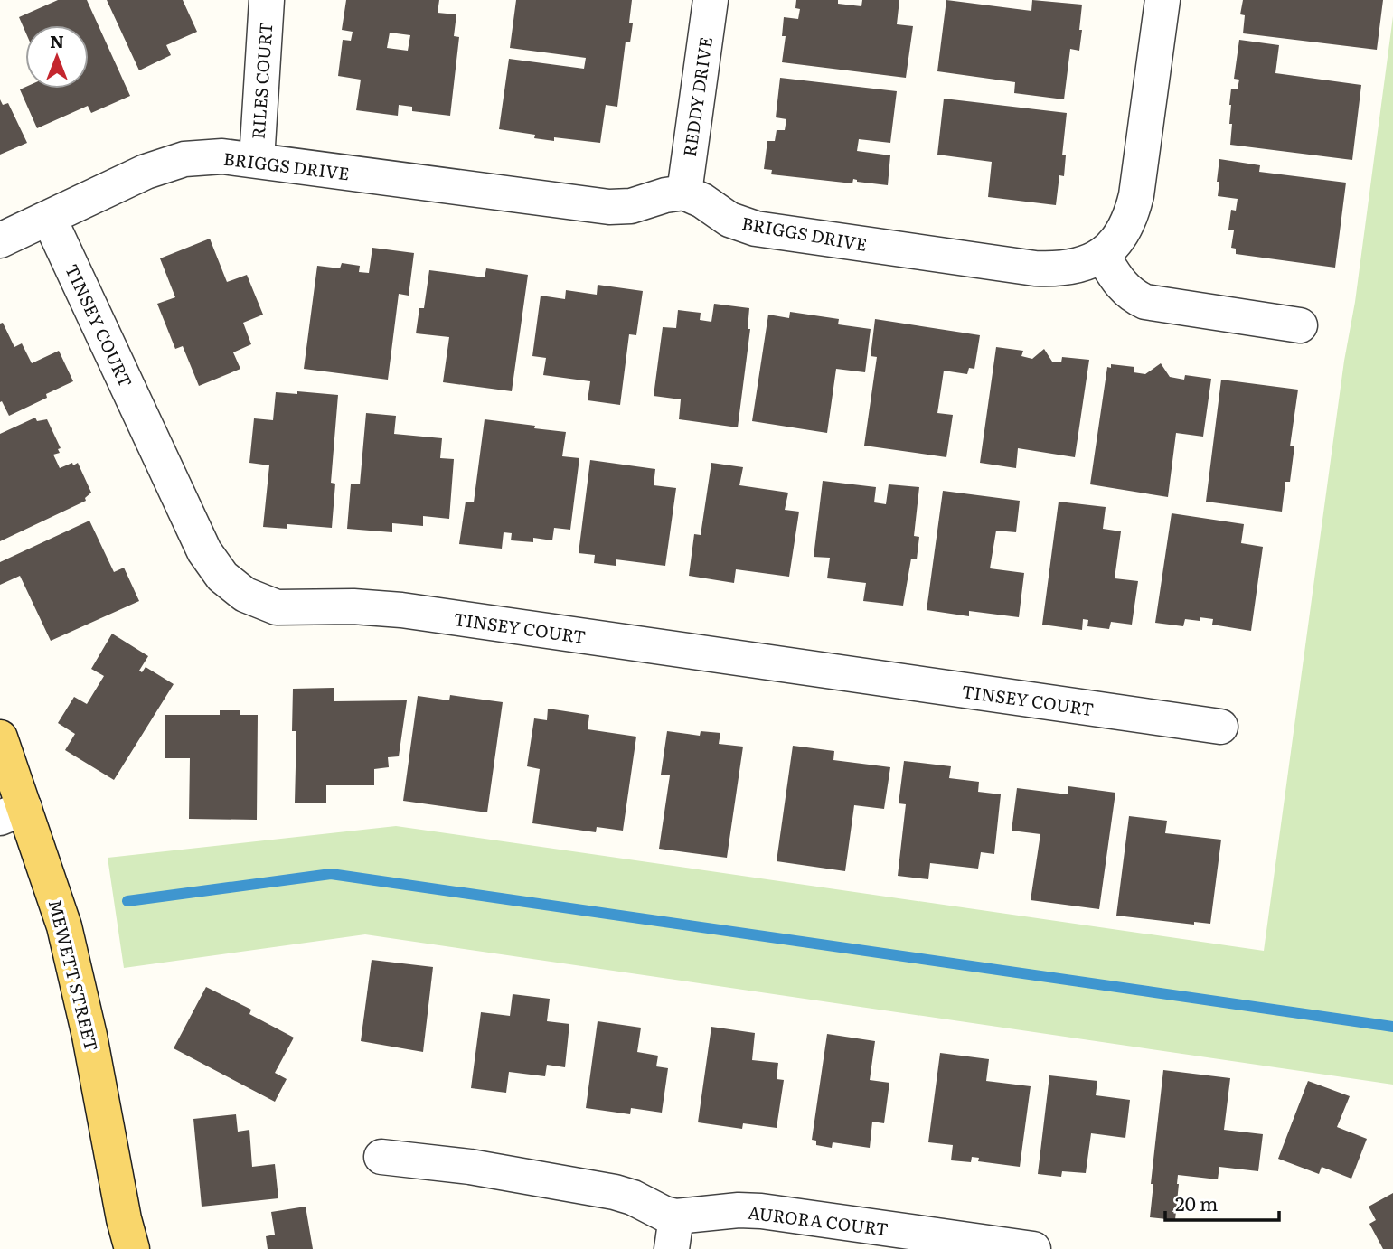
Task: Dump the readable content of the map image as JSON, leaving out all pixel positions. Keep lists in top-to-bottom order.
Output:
{
  "streets": {
    "main road": ["MEWETT STREET"],
    "street": [
      "RILES COURT",
      "REDDY DRIVE",
      "BRIGGS DRIVE",
      "TINSEY COURT",
      "AURORA COURT"
    ]
  },
  "crossings": [
    ["RILES COURT", "BRIGGS DRIVE"],
    ["REDDY DRIVE", "BRIGGS DRIVE"],
    ["BRIGGS DRIVE", "TINSEY COURT"]
  ],
  "scale_bar": "20 m",
  "north": "top"
}
